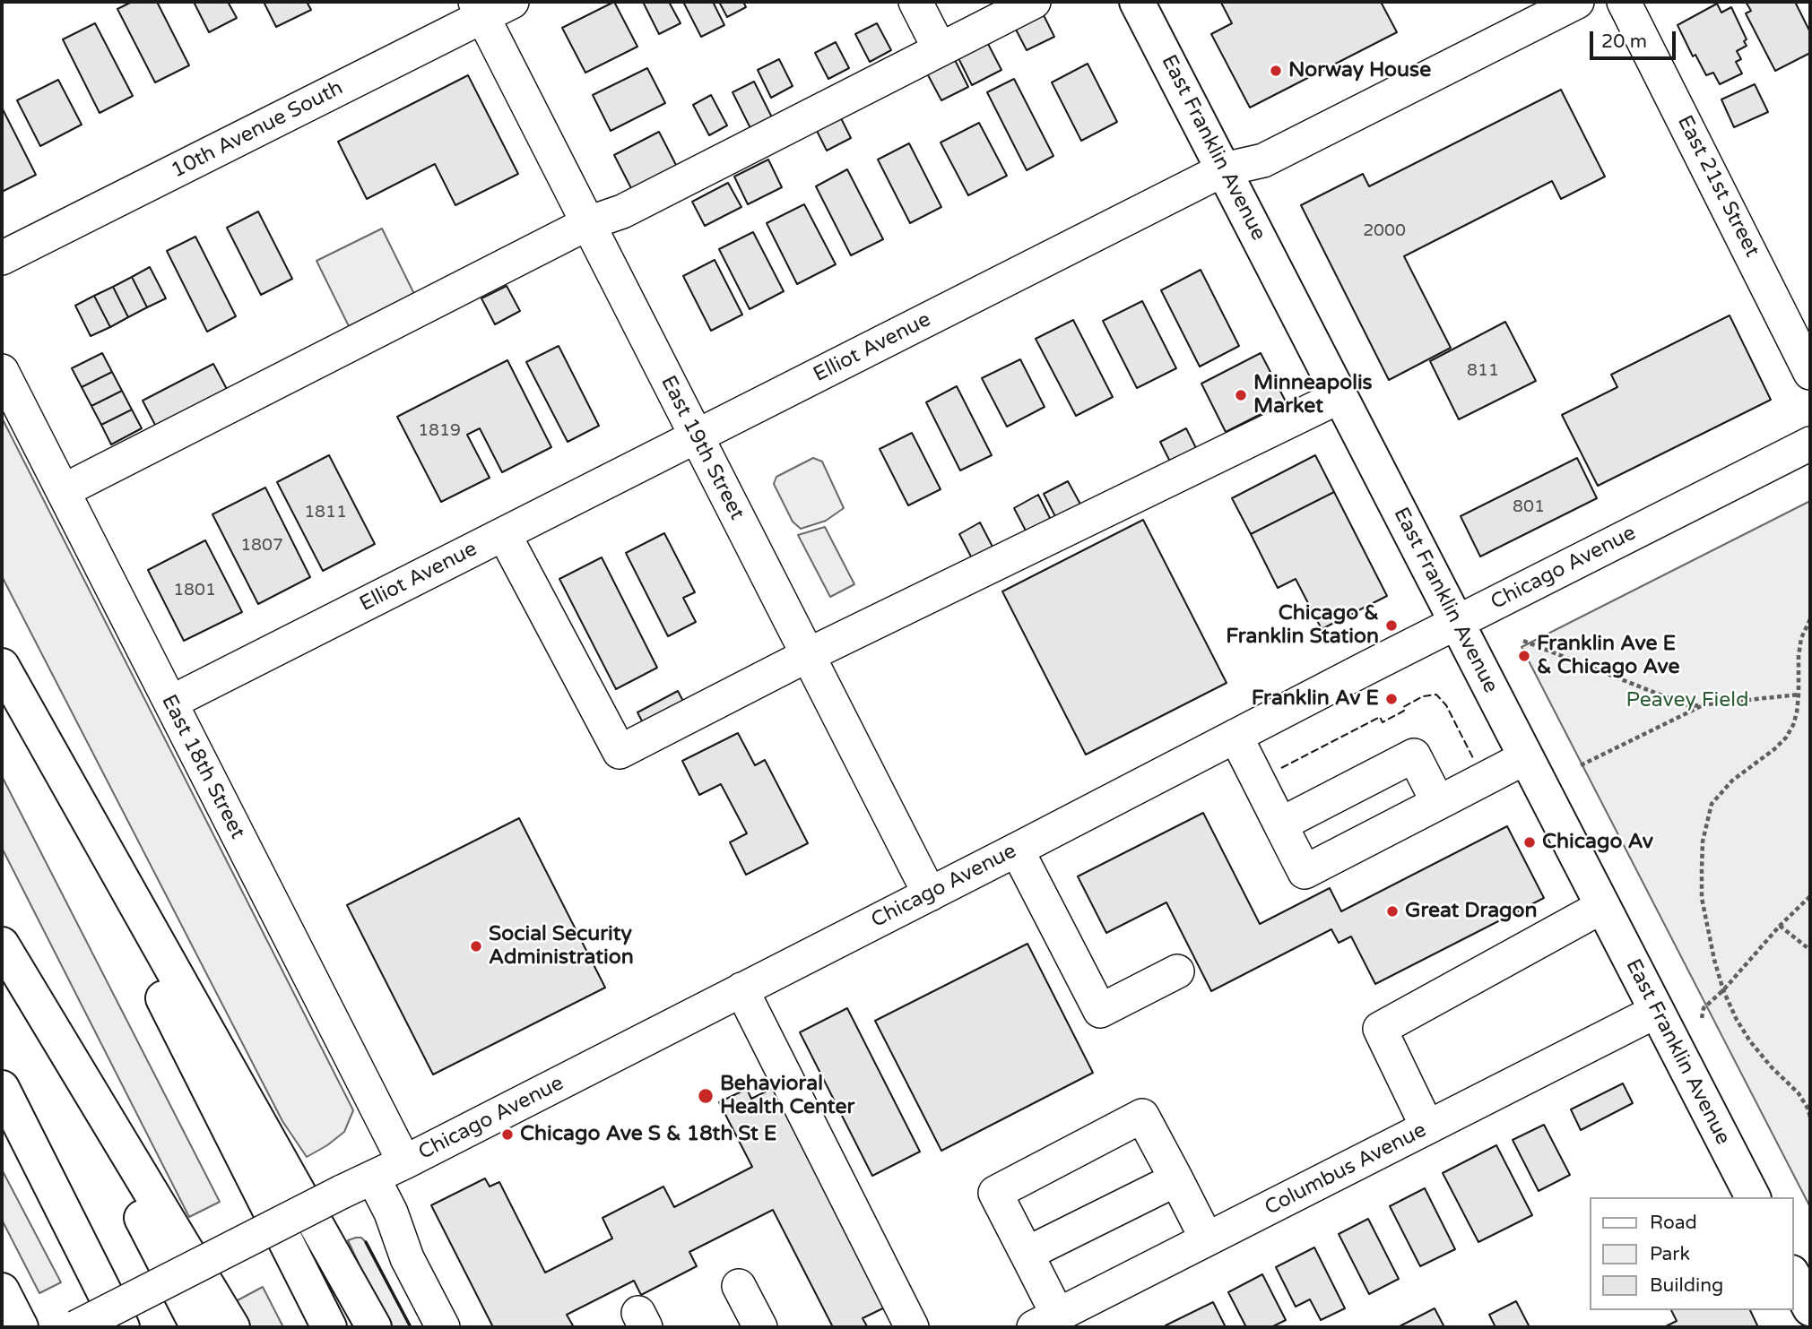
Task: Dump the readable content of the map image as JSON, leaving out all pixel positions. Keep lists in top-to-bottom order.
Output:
{
  "streets": {
    "main road": ["East Franklin Avenue"],
    "street": [
      "10th Avenue South",
      "East 21st Street",
      "Elliot Avenue",
      "East 19th Street",
      "Chicago Avenue",
      "East 18th Street",
      "Columbus Avenue"
    ]
  },
  "crossings": [
    ["10th Avenue South", "East 19th Street"],
    ["East Franklin Avenue", "Elliot Avenue"],
    ["East Franklin Avenue", "Chicago Avenue"],
    ["East Franklin Avenue", "Columbus Avenue"],
    ["Elliot Avenue", "East 19th Street"],
    ["Elliot Avenue", "East 18th Street"],
    ["East 19th Street", "Chicago Avenue"],
    ["Chicago Avenue", "East 18th Street"]
  ],
  "parks": ["Peavey Field"],
  "places": [
    "Norway House",
    "Minneapolis Market",
    "Chicago & Franklin Station",
    "Franklin Ave E & Chicago Ave",
    "Franklin Av E",
    "Chicago Av",
    "Great Dragon",
    "Social Security Administration",
    "Behavioral Health Center",
    "Chicago Ave S & 18th St E"
  ],
  "house_numbers": [
    "2000",
    "811",
    "1819",
    "801",
    "1811",
    "1807",
    "1801"
  ],
  "legend": ["Road", "Park", "Building"],
  "scale_bar": "20 m"
}
